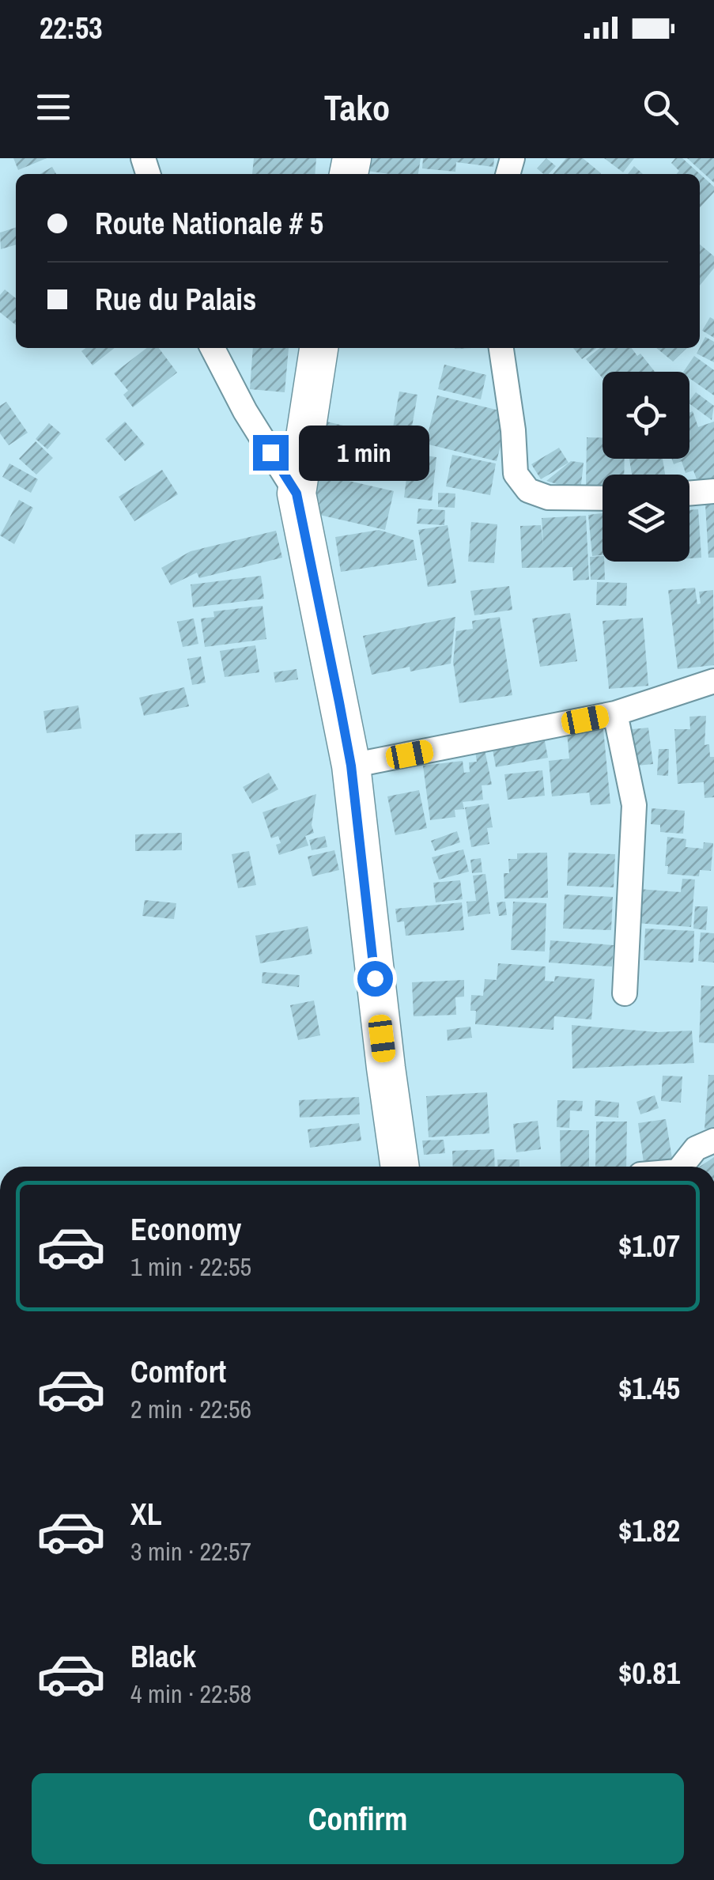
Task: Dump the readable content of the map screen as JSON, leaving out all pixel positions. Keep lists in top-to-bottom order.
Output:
{
  "page": {
    "status": "22:53",
    "header": "Tako",
    "banner": ["Route Nationale # 5", "Rue du Palais"],
    "bubble": "1 min",
    "list": [
      {
        "name": "Economy",
        "note": "1 min · 22:55",
        "value": "$1.07"
      },
      {
        "name": "Comfort",
        "note": "2 min · 22:56",
        "value": "$1.45"
      },
      {
        "name": "XL",
        "note": "3 min · 22:57",
        "value": "$1.82"
      },
      {
        "name": "Black",
        "note": "4 min · 22:58",
        "value": "$0.81"
      }
    ],
    "buttons": "Confirm"
  }
}
